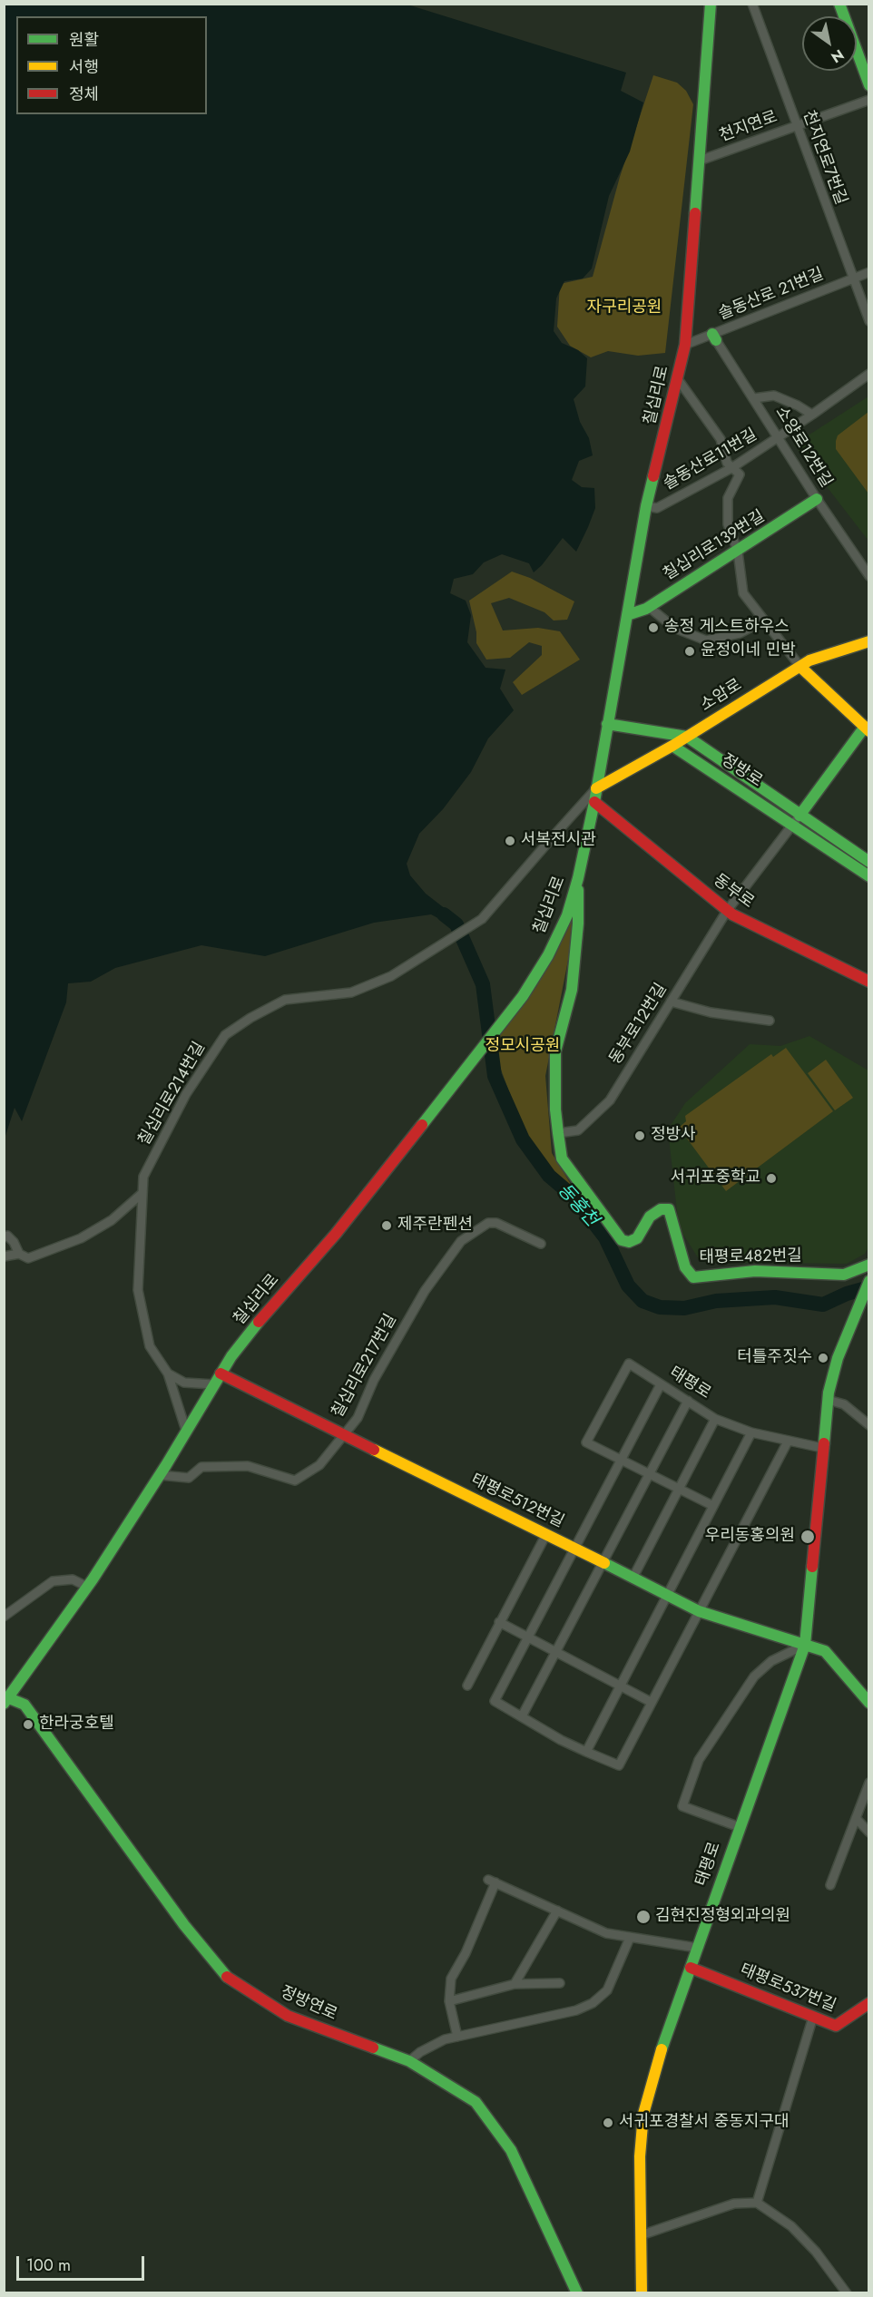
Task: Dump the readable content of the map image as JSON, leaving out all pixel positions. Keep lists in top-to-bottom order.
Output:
{
  "streets": {
    "main road": [
      "칠십리로",
      "칠십리로139번길",
      "소암로",
      "정방로",
      "동부로",
      "태평로482번길",
      "태평로",
      "태평로512번길",
      "태평로537번길",
      "정방연로"
    ],
    "street": [
      "천지연로",
      "천지연로7번길",
      "솔동산로 21번길",
      "소양로12번길",
      "솔동산로11번길",
      "동부로12번길",
      "칠십리로214번길",
      "칠십리로217번길"
    ]
  },
  "crossings": [
    ["천지연로", "천지연로7번길"],
    ["천지연로", "칠십리로"],
    ["천지연로7번길", "솔동산로 21번길"],
    ["솔동산로 21번길", "칠십리로"],
    ["솔동산로 21번길", "소양로12번길"],
    ["칠십리로", "솔동산로11번길"],
    ["칠십리로", "칠십리로139번길"],
    ["칠십리로", "소암로"],
    ["칠십리로", "동부로"],
    ["칠십리로", "칠십리로214번길"],
    ["칠십리로", "태평로482번길"],
    ["칠십리로", "칠십리로217번길"],
    ["칠십리로", "태평로512번길"],
    ["칠십리로", "정방연로"],
    ["소양로12번길", "솔동산로11번길"],
    ["소양로12번길", "칠십리로139번길"],
    ["소암로", "정방로"],
    ["동부로", "동부로12번길"],
    ["동부로12번길", "태평로482번길"],
    ["칠십리로217번길", "태평로512번길"],
    ["태평로", "태평로512번길"],
    ["태평로", "태평로537번길"]
  ],
  "water": ["동홍천"],
  "parks": ["자구리공원", "정모시공원"],
  "places": [
    "송정 게스트하우스",
    "윤정이네 민박",
    "서복전시관",
    "정방사",
    "서귀포중학교",
    "제주란펜션",
    "터틀주짓수",
    "우리동홍의원",
    "한라궁호텔",
    "김현진정형외과의원",
    "서귀포경찰서 중동지구대"
  ],
  "legend": ["원활", "서행", "정체"],
  "scale_bar": "100 m",
  "north": "bottom right"
}
